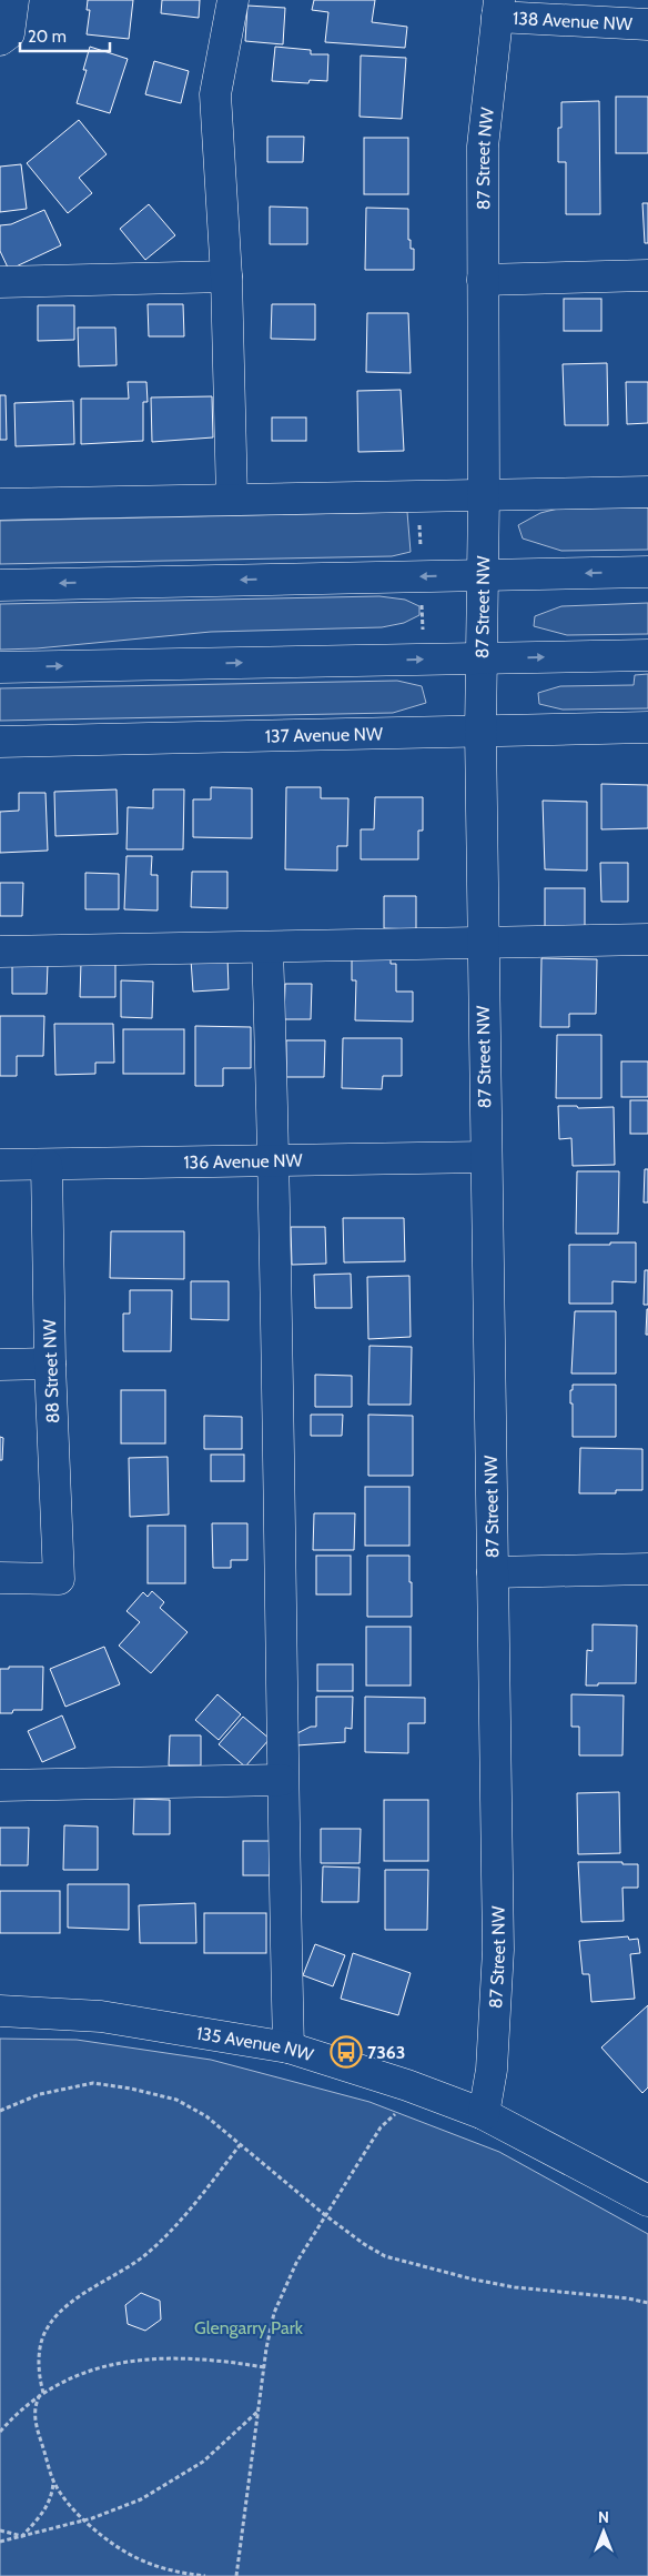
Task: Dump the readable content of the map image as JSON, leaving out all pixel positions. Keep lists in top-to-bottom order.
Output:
{
  "streets": {
    "street": [
      "138 Avenue NW",
      "87 Street NW",
      "137 Avenue NW",
      "136 Avenue NW",
      "88 Street NW",
      "135 Avenue NW"
    ]
  },
  "crossings": [
    ["138 Avenue NW", "87 Street NW"],
    ["87 Street NW", "137 Avenue NW"],
    ["87 Street NW", "136 Avenue NW"],
    ["87 Street NW", "135 Avenue NW"],
    ["136 Avenue NW", "88 Street NW"]
  ],
  "parks": ["Glengarry Park"],
  "places": {
    "bus stop": ["7363"]
  },
  "scale_bar": "20 m",
  "north": "top"
}
